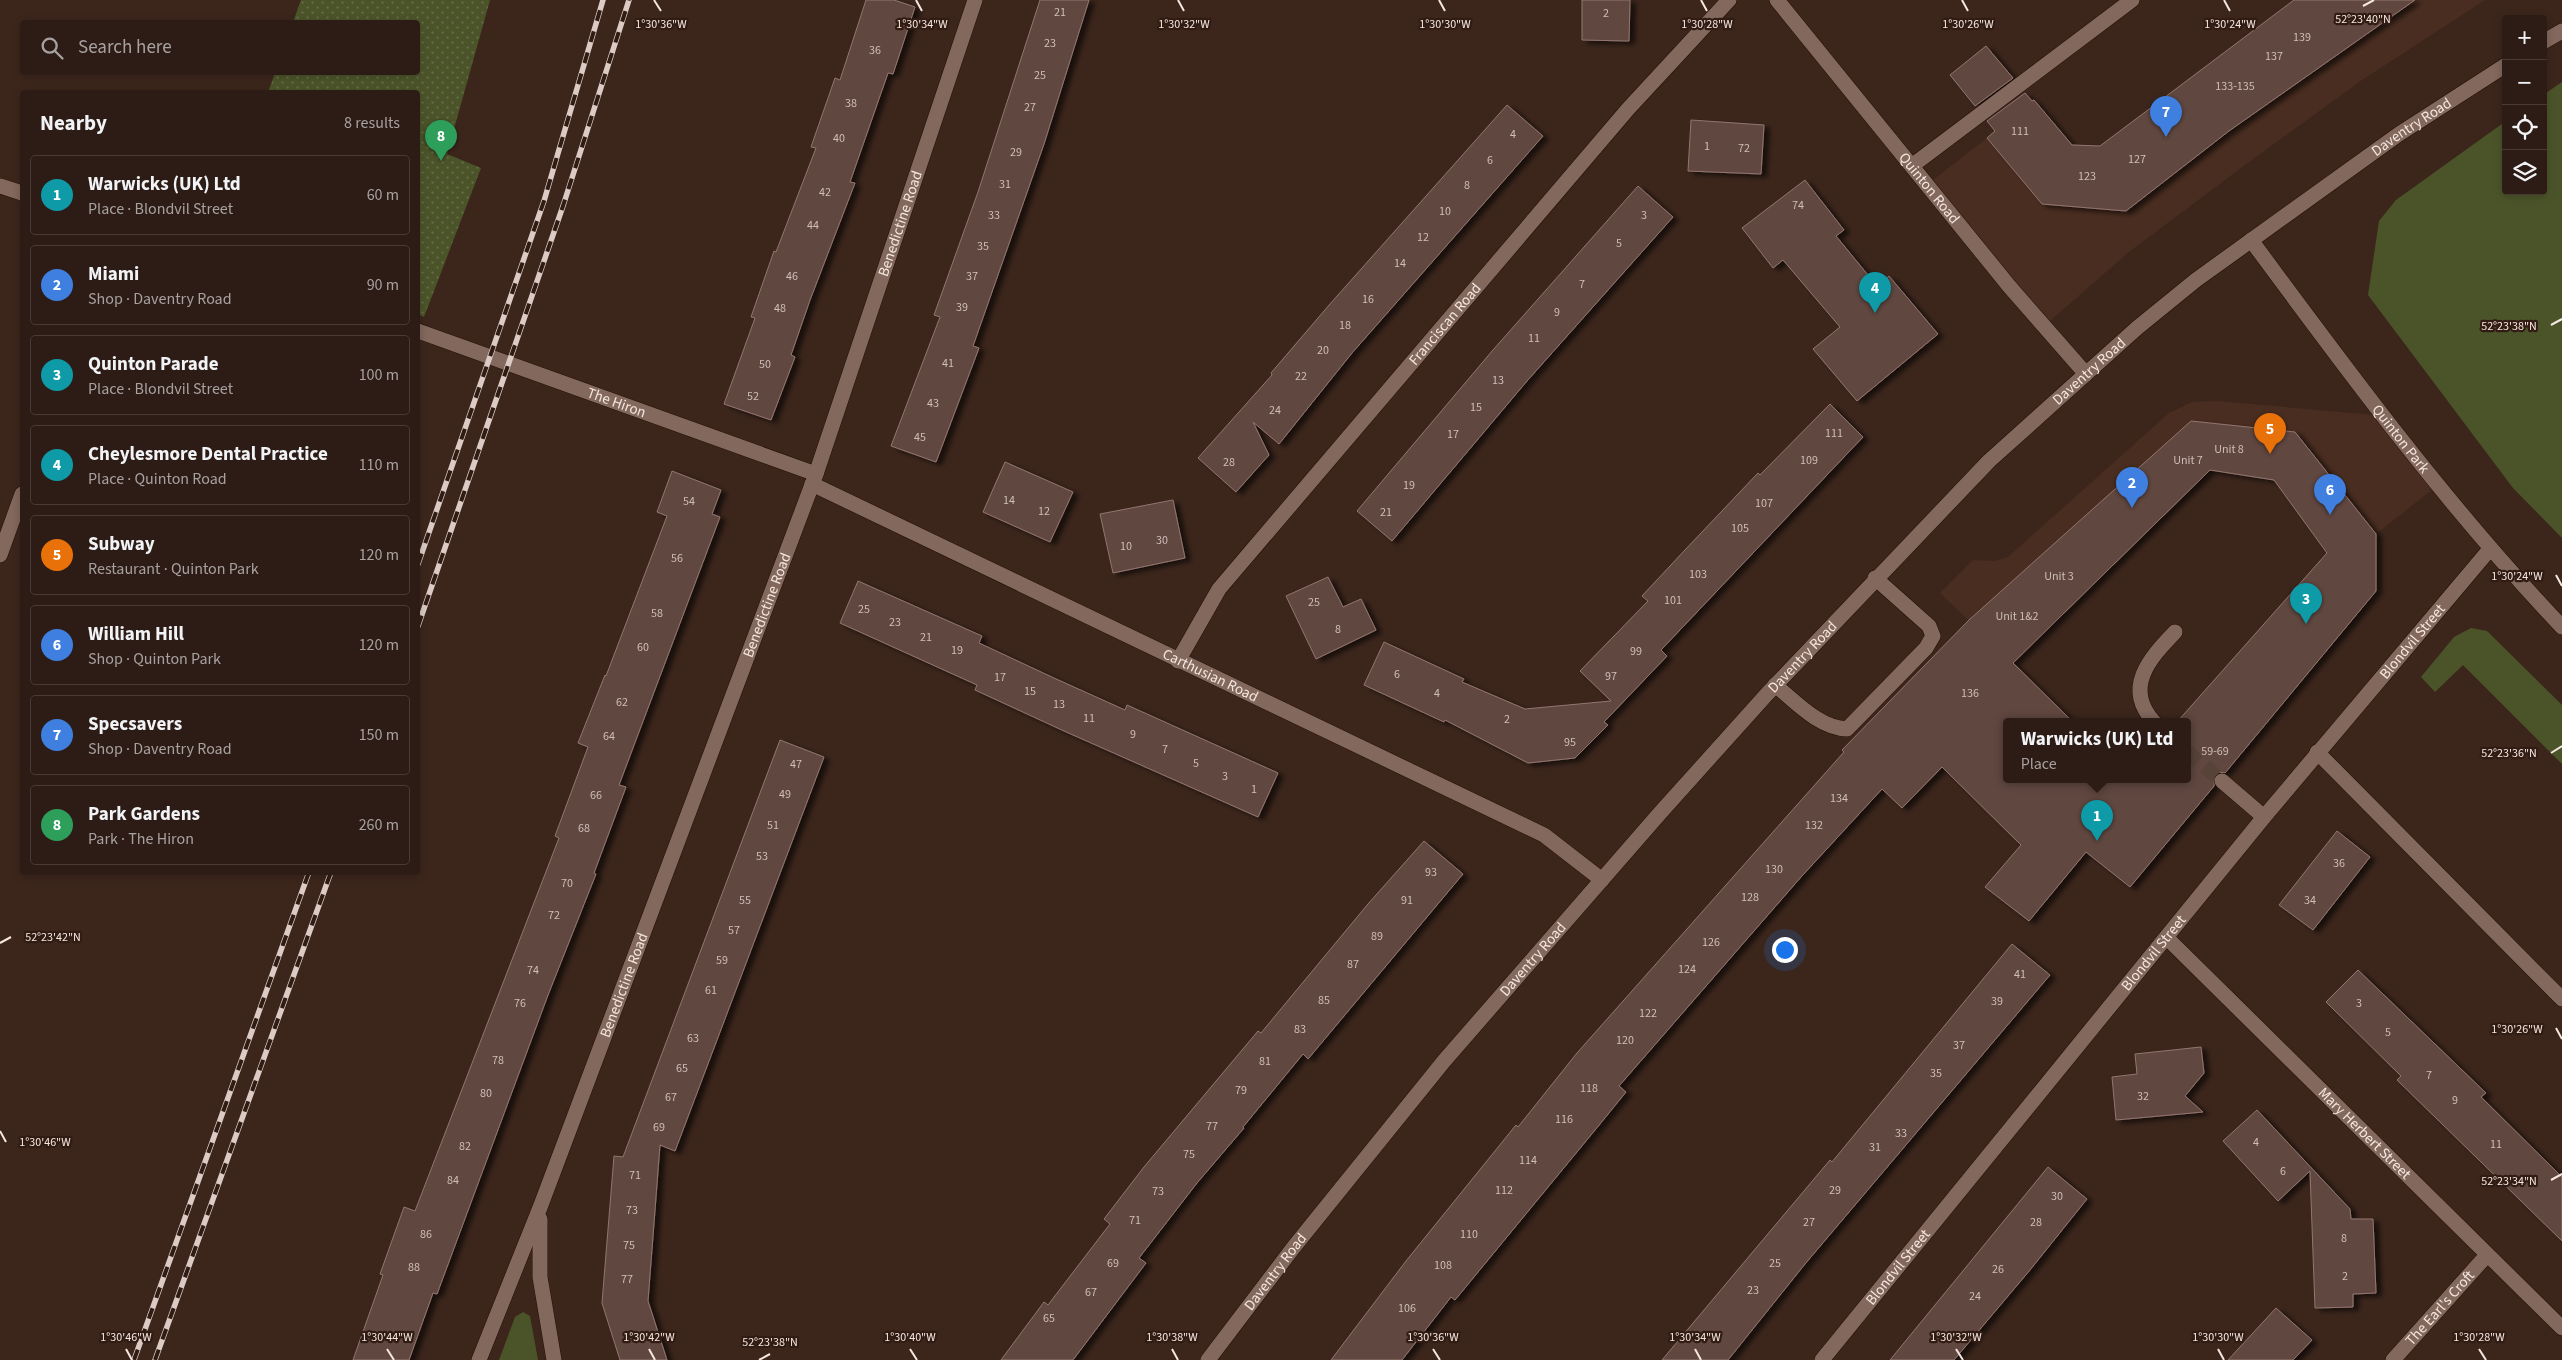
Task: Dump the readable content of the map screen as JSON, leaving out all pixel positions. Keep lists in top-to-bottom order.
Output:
{
  "streets": {
    "street": [
      "Daventry Road",
      "Quinton Road",
      "Benedictine Road",
      "Franciscan Road",
      "The Hiron",
      "Quinton Park",
      "Blondvil Street",
      "Carthusian Road",
      "Mary Herbert Street",
      "The Earl's Croft"
    ]
  },
  "crossings": [
    ["Daventry Road", "Quinton Road"],
    ["Daventry Road", "Quinton Park"],
    ["Daventry Road", "Carthusian Road"],
    ["Benedictine Road", "The Hiron"],
    ["Benedictine Road", "Carthusian Road"],
    ["Franciscan Road", "Carthusian Road"],
    ["The Hiron", "Carthusian Road"],
    ["Quinton Park", "Blondvil Street"],
    ["Blondvil Street", "Mary Herbert Street"],
    ["Mary Herbert Street", "The Earl's Croft"]
  ],
  "house_numbers": [
    "21",
    "2",
    "139",
    "23",
    "36",
    "137",
    "25",
    "133-135",
    "38",
    "27",
    "111",
    "4",
    "40",
    "1",
    "72",
    "29",
    "127",
    "6",
    "123",
    "31",
    "8",
    "42",
    "74",
    "10",
    "33",
    "3",
    "44",
    "12",
    "5",
    "35",
    "14",
    "46",
    "37",
    "7",
    "16",
    "39",
    "48",
    "9",
    "18",
    "11",
    "20",
    "41",
    "50",
    "22",
    "13",
    "52",
    "43",
    "15",
    "24",
    "111",
    "17",
    "45",
    "Unit 8",
    "109",
    "Unit 7",
    "28",
    "19",
    "14",
    "54",
    "107",
    "12",
    "21",
    "105",
    "30",
    "10",
    "56",
    "103",
    "Unit 3",
    "101",
    "25",
    "25",
    "58",
    "Unit 1&2",
    "23",
    "8",
    "21",
    "60",
    "19",
    "99",
    "6",
    "97",
    "17",
    "15",
    "4",
    "136",
    "62",
    "13",
    "11",
    "2",
    "9",
    "64",
    "95",
    "7",
    "59-69",
    "5",
    "47",
    "3",
    "1",
    "49",
    "66",
    "134",
    "51",
    "132",
    "68",
    "53",
    "36",
    "130",
    "93",
    "70",
    "128",
    "55",
    "91",
    "34",
    "72",
    "57",
    "89",
    "126",
    "59",
    "87",
    "124",
    "74",
    "41",
    "61",
    "85",
    "39",
    "76",
    "3",
    "122",
    "83",
    "5",
    "63",
    "120",
    "37",
    "78",
    "81",
    "65",
    "35",
    "7",
    "118",
    "79",
    "80",
    "32",
    "67",
    "9",
    "116",
    "77",
    "69",
    "33",
    "4",
    "11",
    "82",
    "31",
    "75",
    "114",
    "6",
    "71",
    "84",
    "112",
    "29",
    "73",
    "30",
    "73",
    "71",
    "27",
    "28",
    "86",
    "110",
    "8",
    "75",
    "69",
    "25",
    "108",
    "88",
    "26",
    "2",
    "77",
    "23",
    "67",
    "24",
    "106",
    "65"
  ],
  "page": {
    "map_buttons": ["+", "−"],
    "search": "Search here",
    "heading": ["Nearby", "8 results"],
    "pins": [
      "7",
      "8",
      "4",
      "5",
      "2",
      "6",
      "3",
      "1"
    ],
    "list": [
      {
        "mark": "1",
        "name": "Warwicks (UK) Ltd",
        "note": "Place · Blondvil Street",
        "value": "60 m"
      },
      {
        "mark": "2",
        "name": "Miami",
        "note": "Shop · Daventry Road",
        "value": "90 m"
      },
      {
        "mark": "3",
        "name": "Quinton Parade",
        "note": "Place · Blondvil Street",
        "value": "100 m"
      },
      {
        "mark": "4",
        "name": "Cheylesmore Dental Practice",
        "note": "Place · Quinton Road",
        "value": "110 m"
      },
      {
        "mark": "5",
        "name": "Subway",
        "note": "Restaurant · Quinton Park",
        "value": "120 m"
      },
      {
        "mark": "6",
        "name": "William Hill",
        "note": "Shop · Quinton Park",
        "value": "120 m"
      },
      {
        "mark": "7",
        "name": "Specsavers",
        "note": "Shop · Daventry Road",
        "value": "150 m"
      },
      {
        "mark": "8",
        "name": "Park Gardens",
        "note": "Park · The Hiron",
        "value": "260 m"
      }
    ],
    "popup": ["Warwicks (UK) Ltd", "Place"]
  },
  "coordinates": [
    "52°23'40\"N",
    "1°30'36\"W",
    "1°30'34\"W",
    "1°30'32\"W",
    "1°30'30\"W",
    "1°30'28\"W",
    "1°30'26\"W",
    "1°30'24\"W",
    "52°23'38\"N",
    "52°23'36\"N",
    "52°23'42\"N",
    "1°30'46\"W",
    "52°23'34\"N",
    "1°30'44\"W",
    "1°30'42\"W",
    "1°30'40\"W",
    "1°30'38\"W"
  ]
}
